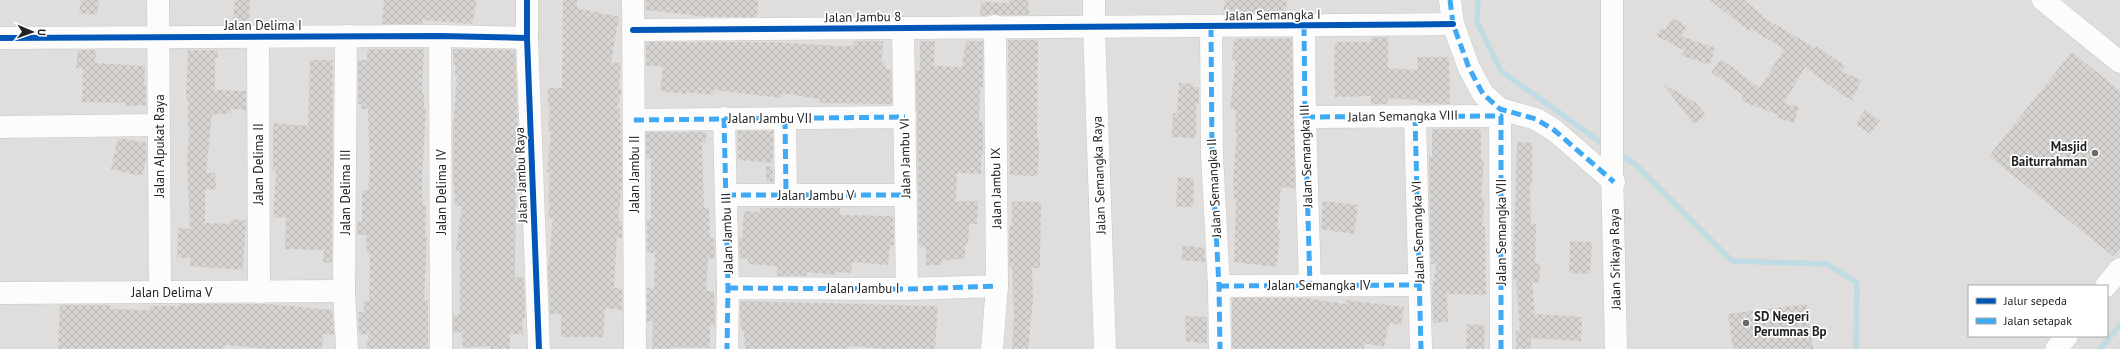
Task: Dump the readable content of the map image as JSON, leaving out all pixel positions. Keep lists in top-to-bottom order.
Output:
{
  "streets": {
    "street": [
      "Jalan Semangka I",
      "Jalan Jambu 8",
      "Jalan Delima I",
      "Jalan Semangka VIII",
      "Jalan Jambu VII",
      "Jalan Alpukat Raya",
      "Jalan Semangka III",
      "Jalan Jambu VI",
      "Jalan Delima II",
      "Jalan Jambu II",
      "Jalan Jambu Raya",
      "Jalan Semangka Raya",
      "Jalan Jambu IX",
      "Jalan Semangka II",
      "Jalan Delima III",
      "Jalan Delima IV",
      "Jalan Jambu V",
      "Jalan Semangka VI",
      "Jalan Semangka VII",
      "Jalan Jambu III",
      "Jalan Srikaya Raya",
      "Jalan Semangka IV",
      "Jalan Jambu I",
      "Jalan Delima V"
    ]
  },
  "crossings": [
    ["Jalan Semangka I", "Jalan Jambu 8"],
    ["Jalan Semangka I", "Jalan Semangka III"],
    ["Jalan Semangka I", "Jalan Semangka Raya"],
    ["Jalan Semangka I", "Jalan Semangka II"],
    ["Jalan Jambu 8", "Jalan Jambu VI"],
    ["Jalan Jambu 8", "Jalan Jambu II"],
    ["Jalan Jambu 8", "Jalan Semangka Raya"],
    ["Jalan Jambu 8", "Jalan Jambu IX"],
    ["Jalan Delima I", "Jalan Alpukat Raya"],
    ["Jalan Delima I", "Jalan Delima II"],
    ["Jalan Delima I", "Jalan Jambu Raya"],
    ["Jalan Delima I", "Jalan Delima III"],
    ["Jalan Delima I", "Jalan Delima IV"],
    ["Jalan Semangka VIII", "Jalan Semangka III"],
    ["Jalan Semangka VIII", "Jalan Semangka VI"],
    ["Jalan Semangka VIII", "Jalan Semangka VII"],
    ["Jalan Jambu VII", "Jalan Jambu VI"],
    ["Jalan Jambu VII", "Jalan Jambu II"],
    ["Jalan Jambu VII", "Jalan Jambu III"],
    ["Jalan Alpukat Raya", "Jalan Delima V"],
    ["Jalan Semangka III", "Jalan Semangka IV"],
    ["Jalan Jambu VI", "Jalan Jambu V"],
    ["Jalan Jambu VI", "Jalan Jambu I"],
    ["Jalan Delima II", "Jalan Delima V"],
    ["Jalan Jambu IX", "Jalan Jambu I"],
    ["Jalan Semangka II", "Jalan Semangka IV"],
    ["Jalan Delima III", "Jalan Delima V"],
    ["Jalan Jambu V", "Jalan Jambu III"],
    ["Jalan Semangka VI", "Jalan Semangka IV"],
    ["Jalan Jambu III", "Jalan Jambu I"]
  ],
  "places": ["Masjid Baiturrahman", "SD Negeri Perumnas Bp"],
  "legend": ["Jalur sepeda", "Jalan setapak"],
  "north": "right"
}
